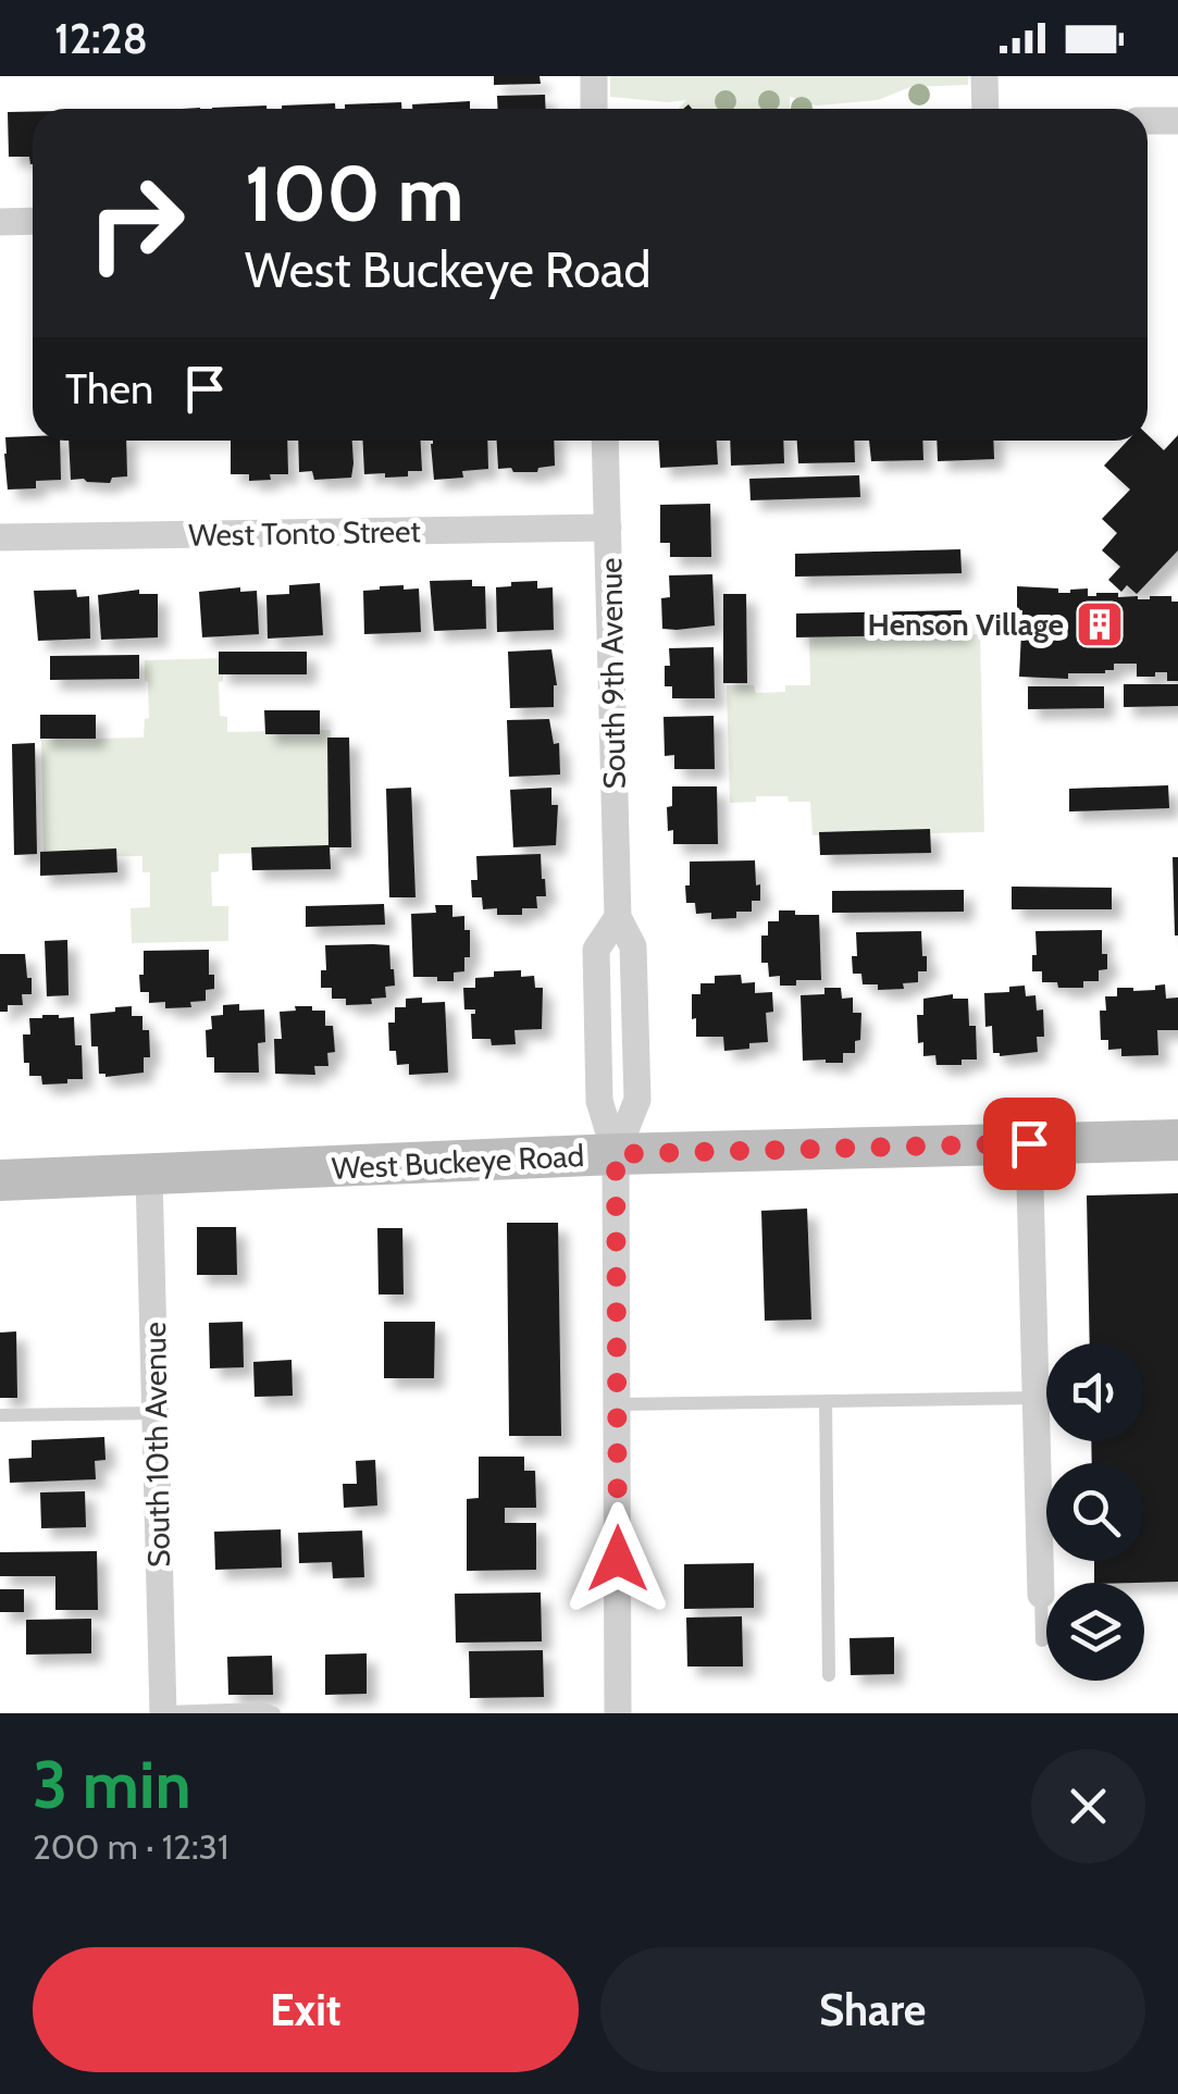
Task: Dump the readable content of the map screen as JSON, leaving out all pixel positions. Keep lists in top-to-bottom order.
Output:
{
  "streets": {
    "main road": ["West Buckeye Road"],
    "street": ["West Tonto Street", "South 9th Avenue", "South 10th Avenue"]
  },
  "crossings": [
    ["West Tonto Street", "South 9th Avenue"],
    ["South 9th Avenue", "West Buckeye Road"],
    ["West Buckeye Road", "South 10th Avenue"]
  ],
  "places": {
    "building": ["Henson Village"]
  },
  "page": {
    "status": "12:28",
    "turn": ["100 m", "West Buckeye Road"],
    "then": "Then",
    "heading": ["3 min", "200 m · 12:31"],
    "buttons": ["Exit", "Share"]
  }
}
